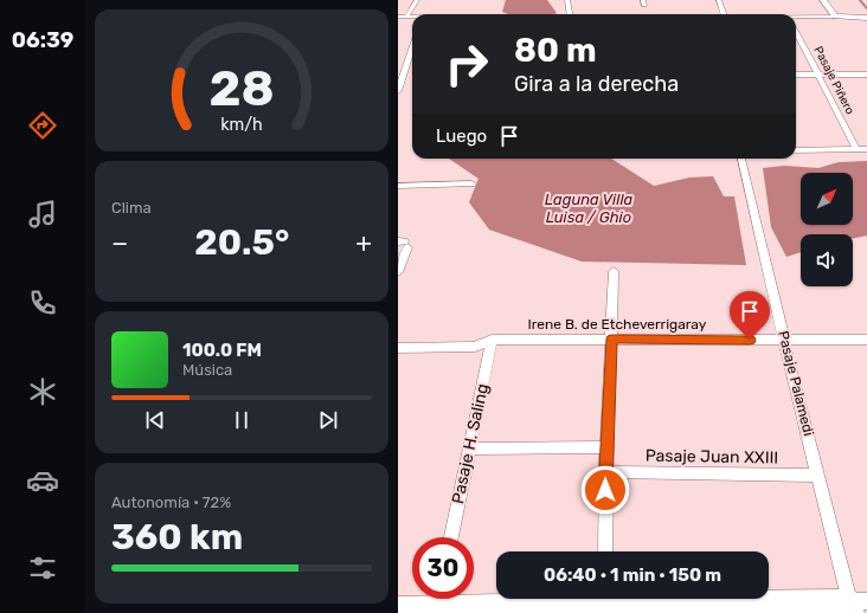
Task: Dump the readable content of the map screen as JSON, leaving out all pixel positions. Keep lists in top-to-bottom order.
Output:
{
  "streets": {
    "street": [
      "Pasaje Piñero",
      "Irene B. de Etcheverrigaray",
      "Pasaje Palamedi",
      "Pasaje H. Saling",
      "Pasaje Juan XXIII"
    ]
  },
  "crossings": [
    ["Irene B. de Etcheverrigaray", "Pasaje Palamedi"],
    ["Irene B. de Etcheverrigaray", "Pasaje H. Saling"],
    ["Pasaje Palamedi", "Pasaje Juan XXIII"]
  ],
  "water": ["Laguna Villa Luisa / Ghio"],
  "north": "top right",
  "page": {
    "tabs": "06:39",
    "turn": ["80 m", "Gira a la derecha"],
    "then": "Luego",
    "tile": [
      "Clima",
      ["Autonomía · 72%", "360 km"]
    ],
    "heat": ["−", "20.5°", "+"],
    "song": ["100.0 FM", "Música"],
    "limit": "30",
    "trip": "06:40 · 1 min · 150 m",
    "gauge": ["28", "km/h"]
  }
}
